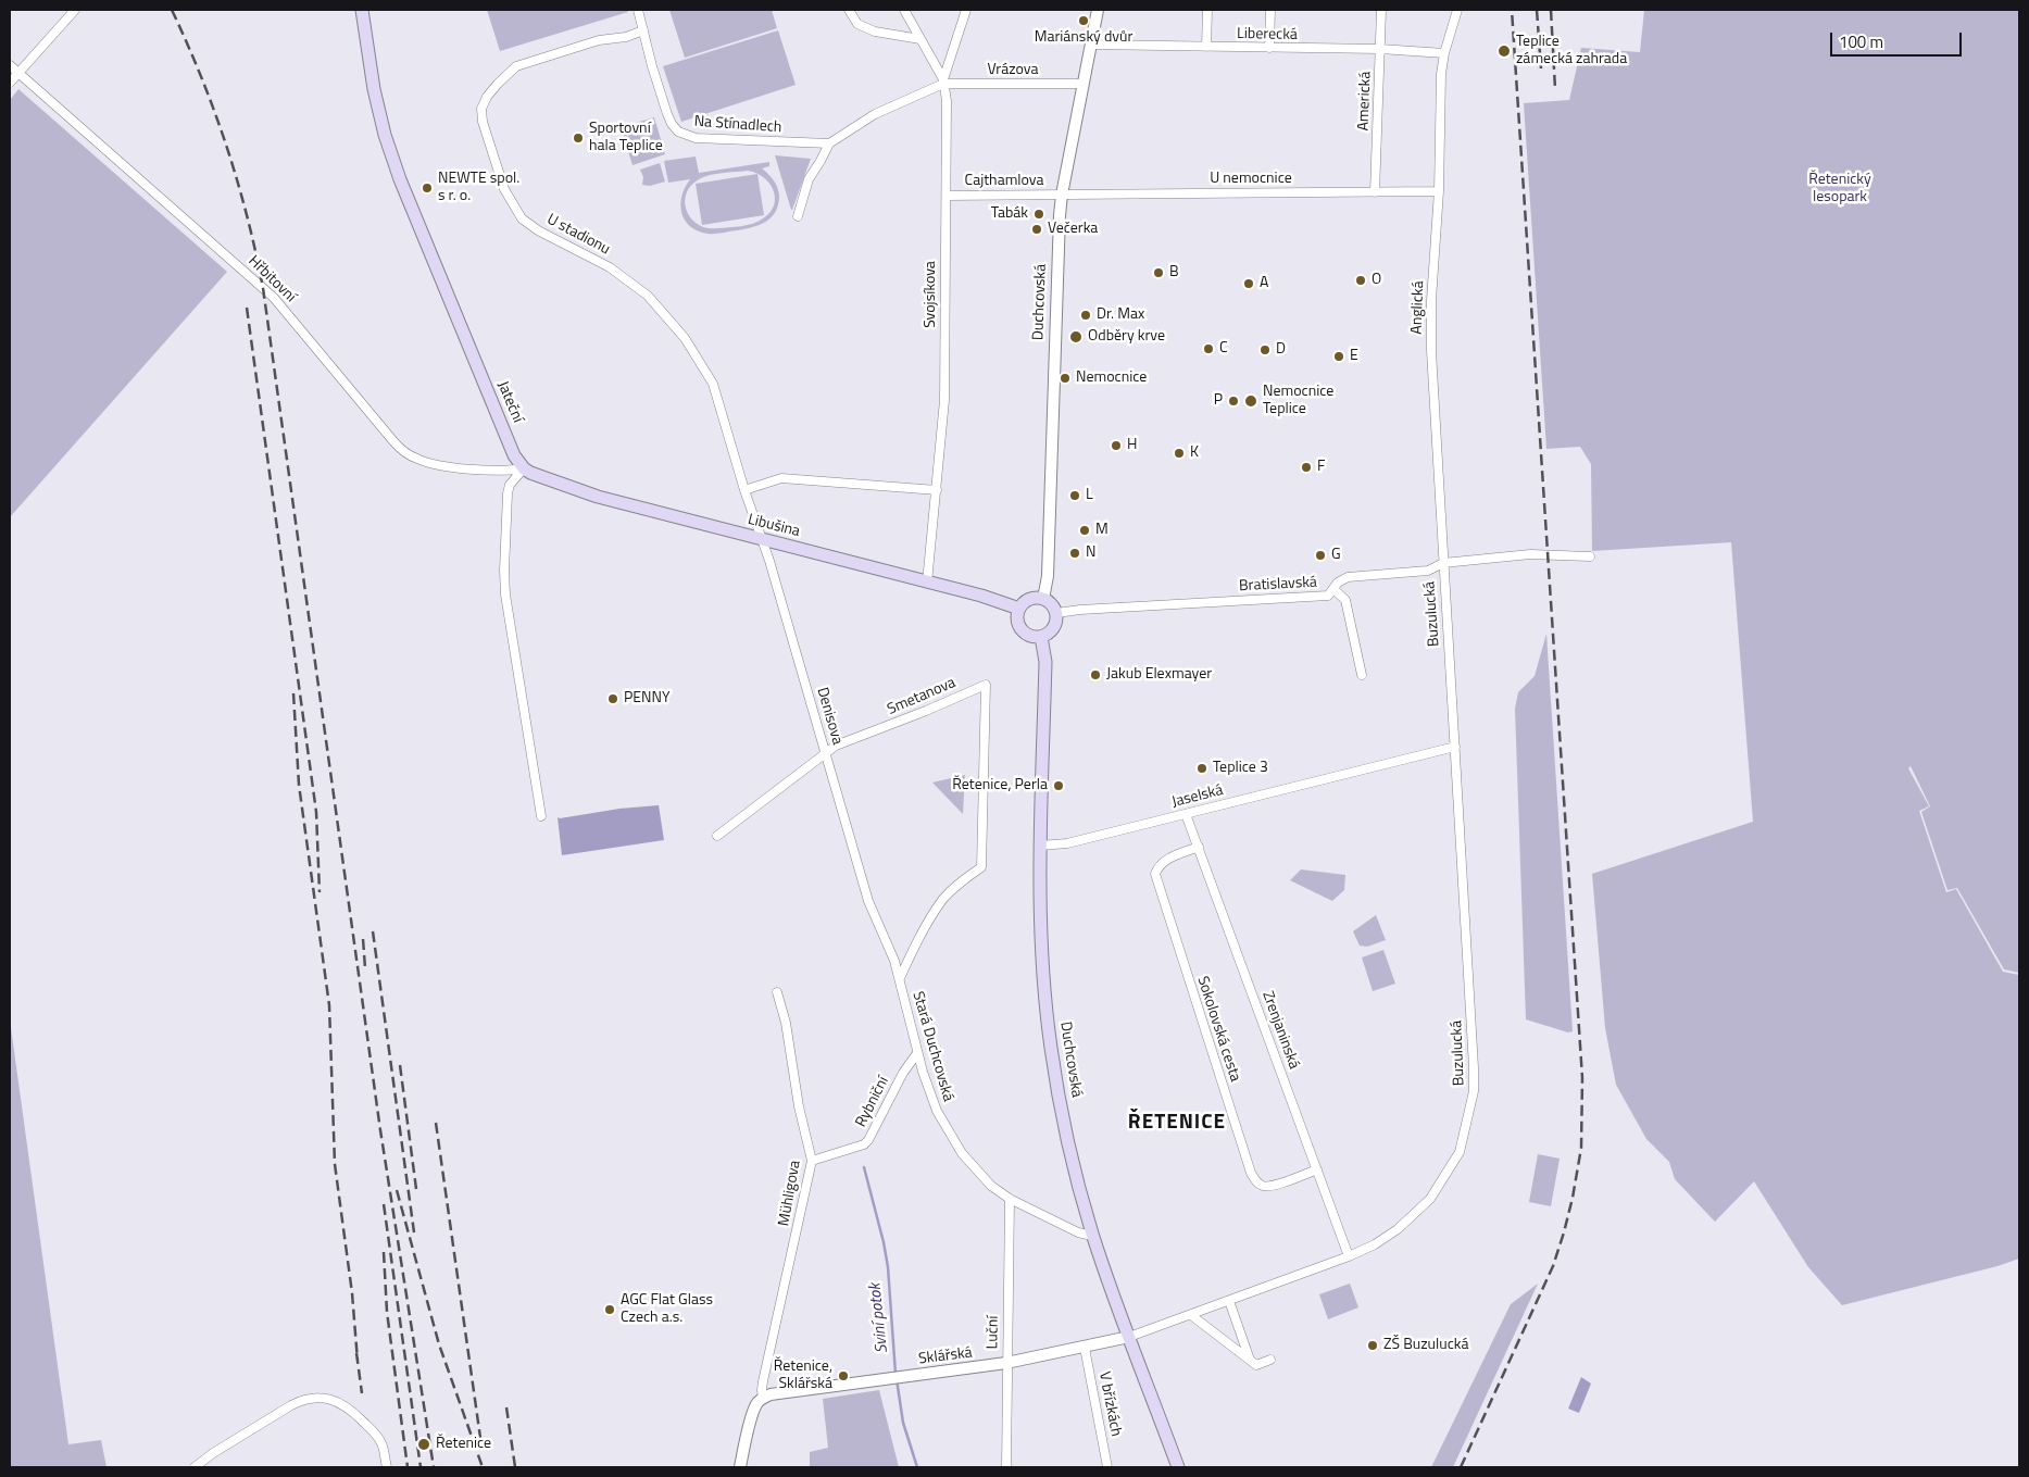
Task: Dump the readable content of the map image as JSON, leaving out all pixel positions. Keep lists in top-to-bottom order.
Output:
{
  "streets": {
    "main road": ["Duchcovská", "Jateční", "Libušina"],
    "street": [
      "Liberecká",
      "Vrázova",
      "Americká",
      "Na Stínadlech",
      "U nemocnice",
      "Cajthamlova",
      "U stadionu",
      "Hřbitovní",
      "Svojsíkova",
      "Anglická",
      "Bratislavská",
      "Buzulucká",
      "Smetanova",
      "Denisova",
      "Jaselská",
      "Sokolovská cesta",
      "Zrenjaninská",
      "Stará Duchcovská",
      "Rybniční",
      "Mühligova",
      "Luční",
      "Sklářská",
      "V břízkách"
    ]
  },
  "crossings": [
    ["Liberecká", "Americká"],
    ["Liberecká", "Duchcovská"],
    ["Liberecká", "Anglická"],
    ["Vrázova", "Svojsíkova"],
    ["Vrázova", "Duchcovská"],
    ["Americká", "U nemocnice"],
    ["Na Stínadlech", "U stadionu"],
    ["U nemocnice", "Cajthamlova"],
    ["U nemocnice", "Duchcovská"],
    ["U nemocnice", "Anglická"],
    ["Cajthamlova", "Svojsíkova"],
    ["Cajthamlova", "Duchcovská"],
    ["U stadionu", "Libušina"],
    ["U stadionu", "Denisova"],
    ["Hřbitovní", "Jateční"],
    ["Hřbitovní", "Libušina"],
    ["Svojsíkova", "Libušina"],
    ["Duchcovská", "Libušina"],
    ["Duchcovská", "Bratislavská"],
    ["Duchcovská", "Buzulucká"],
    ["Duchcovská", "Jaselská"],
    ["Duchcovská", "Stará Duchcovská"],
    ["Duchcovská", "Sklářská"],
    ["Anglická", "Bratislavská"],
    ["Anglická", "Buzulucká"],
    ["Jateční", "Libušina"],
    ["Libušina", "Bratislavská"],
    ["Libušina", "Denisova"],
    ["Bratislavská", "Buzulucká"],
    ["Buzulucká", "Jaselská"],
    ["Buzulucká", "Zrenjaninská"],
    ["Buzulucká", "Sklářská"],
    ["Smetanova", "Denisova"],
    ["Smetanova", "Stará Duchcovská"],
    ["Denisova", "Stará Duchcovská"],
    ["Jaselská", "Zrenjaninská"],
    ["Sokolovská cesta", "Zrenjaninská"],
    ["Stará Duchcovská", "Rybniční"],
    ["Stará Duchcovská", "Luční"],
    ["Rybniční", "Mühligova"],
    ["Mühligova", "Sklářská"],
    ["Luční", "Sklářská"],
    ["Sklářská", "V břízkách"]
  ],
  "districts": ["ŘETENICE"],
  "water": ["Sviní potok"],
  "parks": ["Řetenický lesopark"],
  "places": [
    "Mariánský dvůr",
    "Teplice zámecká zahrada",
    "Sportovní hala Teplice",
    "NEWTE spol. s r. o.",
    "Tabák",
    "Večerka",
    "B",
    "O",
    "A",
    "Dr. Max",
    "Odběry krve",
    "C",
    "D",
    "E",
    "Nemocnice",
    "P",
    "Nemocnice Teplice",
    "H",
    "K",
    "F",
    "L",
    "M",
    "N",
    "G",
    "Jakub Elexmayer",
    "PENNY",
    "Teplice 3",
    "Řetenice, Perla",
    "AGC Flat Glass Czech a.s.",
    "ZŠ Buzulucká",
    "Řetenice, Sklářská",
    "Řetenice"
  ],
  "scale_bar": "100 m"
}
